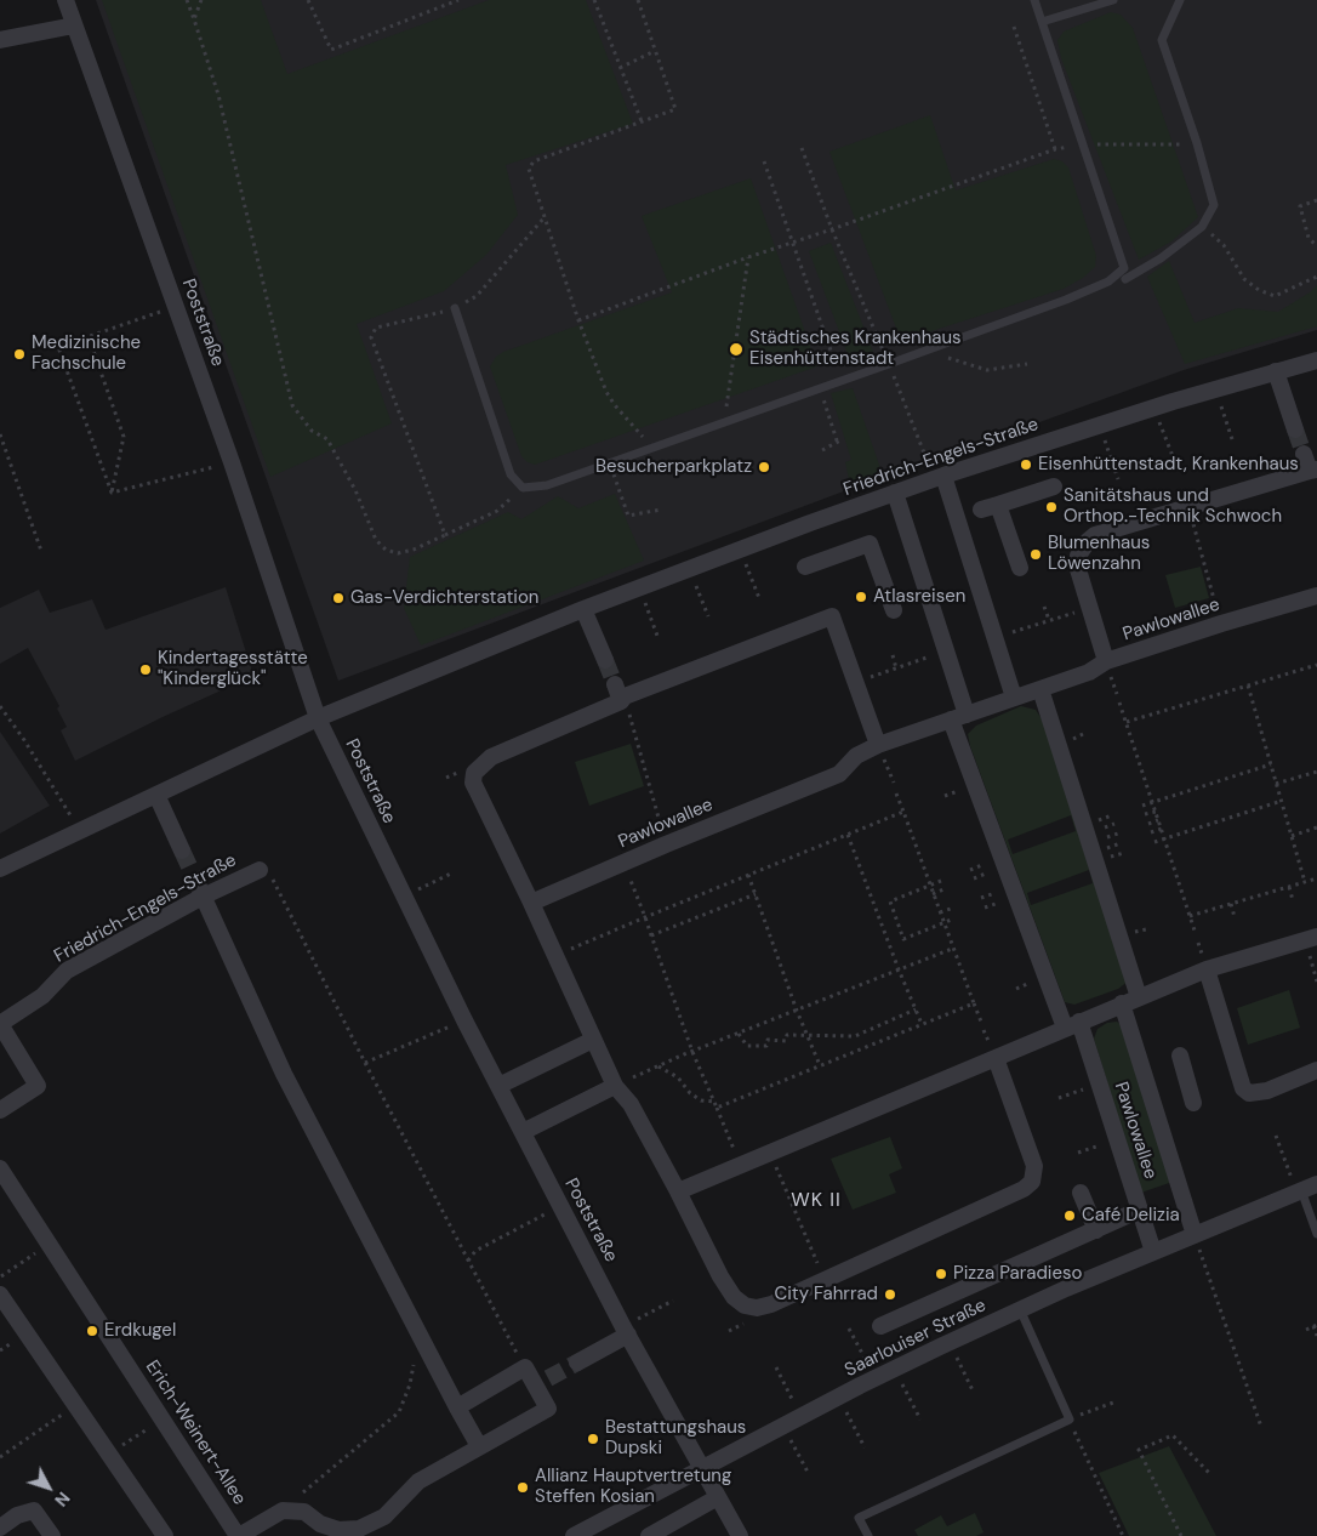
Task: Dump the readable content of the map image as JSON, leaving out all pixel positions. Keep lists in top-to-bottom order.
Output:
{
  "streets": {
    "street": [
      "Poststraße",
      "Friedrich-Engels-Straße",
      "Pawlowallee",
      "Saarlouiser Straße",
      "Erich-Weinert-Allee"
    ]
  },
  "crossings": [
    ["Poststraße", "Friedrich-Engels-Straße"],
    ["Poststraße", "Saarlouiser Straße"],
    ["Friedrich-Engels-Straße", "Pawlowallee"],
    ["Pawlowallee", "Saarlouiser Straße"]
  ],
  "districts": ["WK II"],
  "places": [
    "Städtisches Krankenhaus Eisenhüttenstadt",
    "Medizinische Fachschule",
    "Eisenhüttenstadt, Krankenhaus",
    "Besucherparkplatz",
    "Sanitätshaus und Orthop.-Technik Schwoch",
    "Blumenhaus Löwenzahn",
    "Atlasreisen",
    "Gas-Verdichterstation",
    "Kindertagesstätte \"Kinderglück\"",
    "Café Delizia",
    "Pizza Paradieso",
    "City Fahrrad",
    "Erdkugel",
    "Bestattungshaus Dupski",
    "Allianz Hauptvertretung Steffen Kosian"
  ],
  "north": "bottom right"
}
